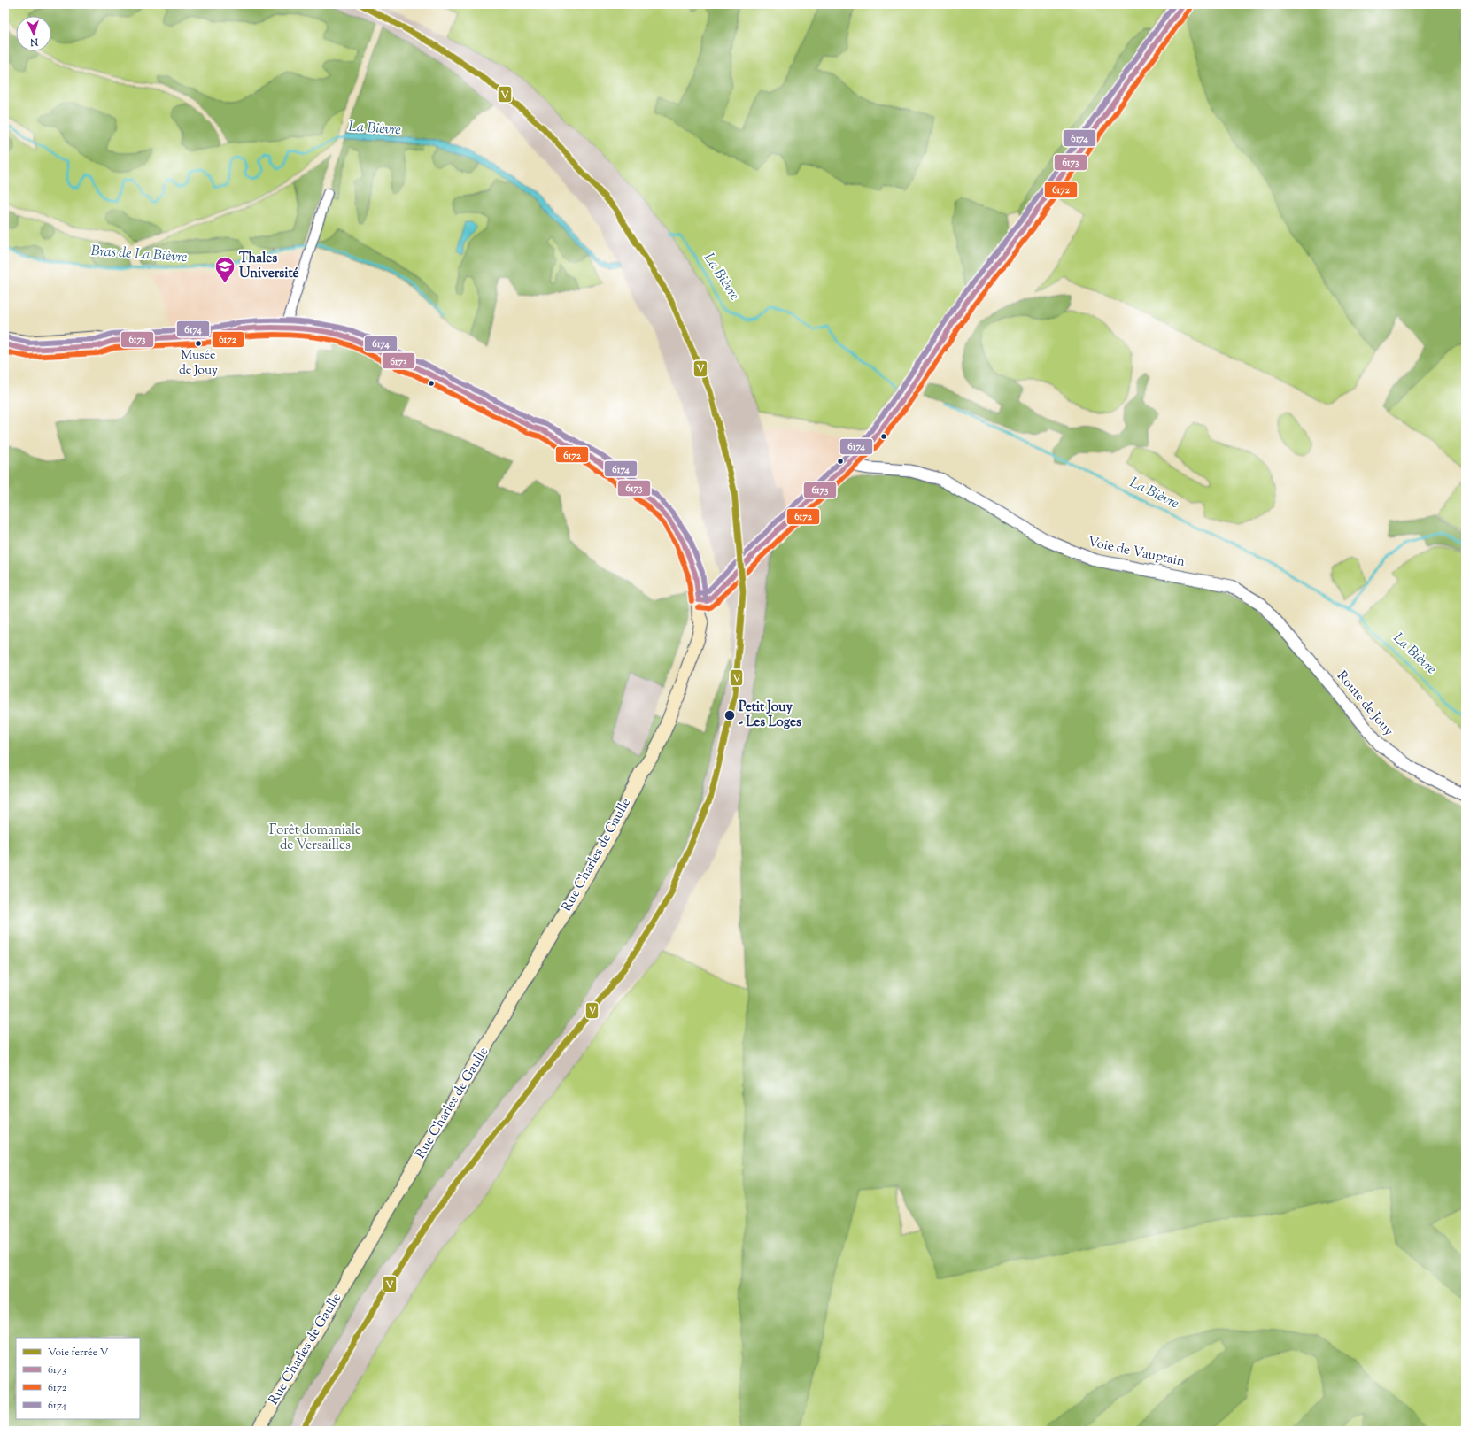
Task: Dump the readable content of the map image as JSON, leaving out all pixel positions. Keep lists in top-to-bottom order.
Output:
{
  "streets": {
    "main road": ["Rue Charles de Gaulle"],
    "street": ["Voie de Vauptain", "Route de Jouy"]
  },
  "crossings": [
    ["Voie de Vauptain", "Route de Jouy"]
  ],
  "water": ["La Bièvre", "Bras de La Bièvre"],
  "parks": ["Forêt domaniale de Versailles"],
  "places": {
    "school or university": ["Thales Université"],
    "other": ["Musée de Jouy", "Petit Jouy - Les Loges"]
  },
  "lines": [
    "rail line V",
    "transit line 6173",
    "transit line 6174",
    "transit line 6172"
  ],
  "legend": [
    "Voie ferrée V",
    "6173",
    "6172",
    "6174"
  ],
  "north": "bottom"
}
